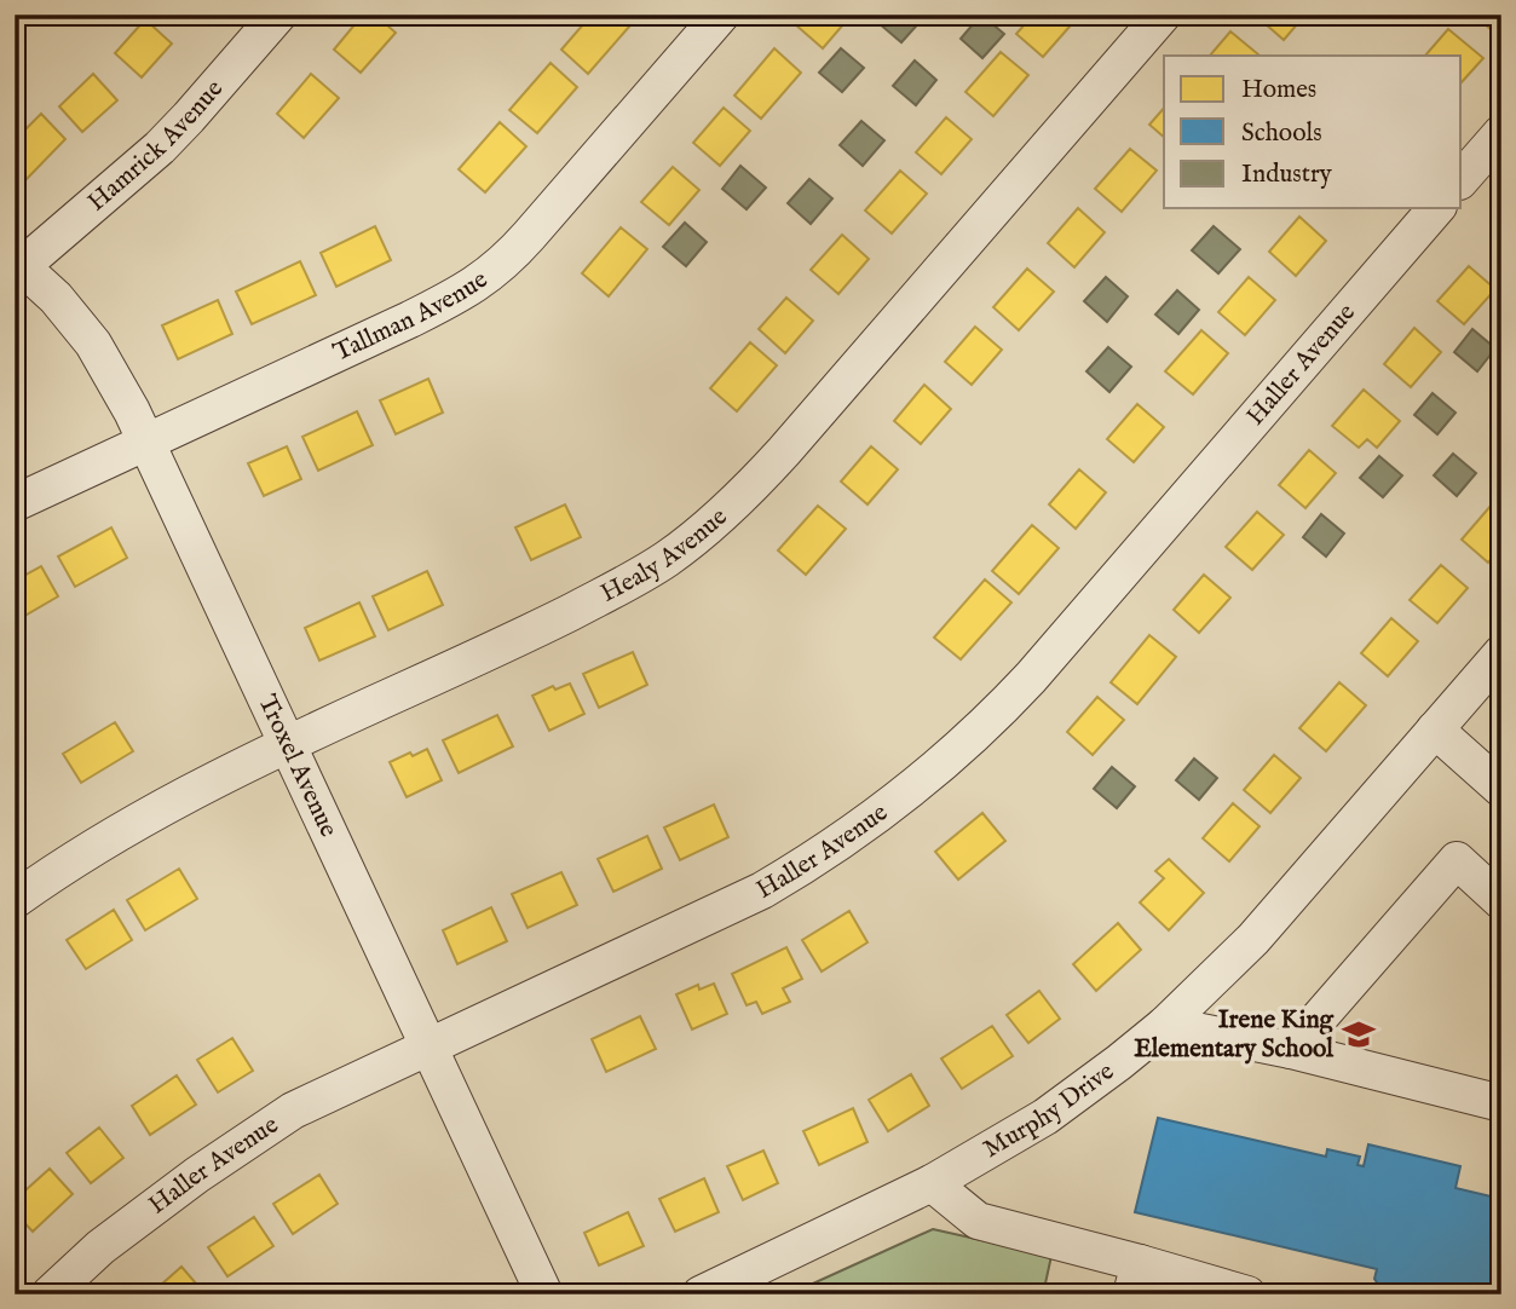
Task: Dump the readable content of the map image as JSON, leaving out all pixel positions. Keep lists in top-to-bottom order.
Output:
{
  "streets": {
    "street": [
      "Hamrick Avenue",
      "Tallman Avenue",
      "Haller Avenue",
      "Healy Avenue",
      "Troxel Avenue",
      "Murphy Drive"
    ]
  },
  "crossings": [
    ["Hamrick Avenue", "Troxel Avenue"],
    ["Tallman Avenue", "Troxel Avenue"],
    ["Haller Avenue", "Troxel Avenue"],
    ["Healy Avenue", "Troxel Avenue"]
  ],
  "places": {
    "school or university": ["Irene King Elementary School"]
  },
  "legend": ["Homes", "Schools", "Industry"]
}
